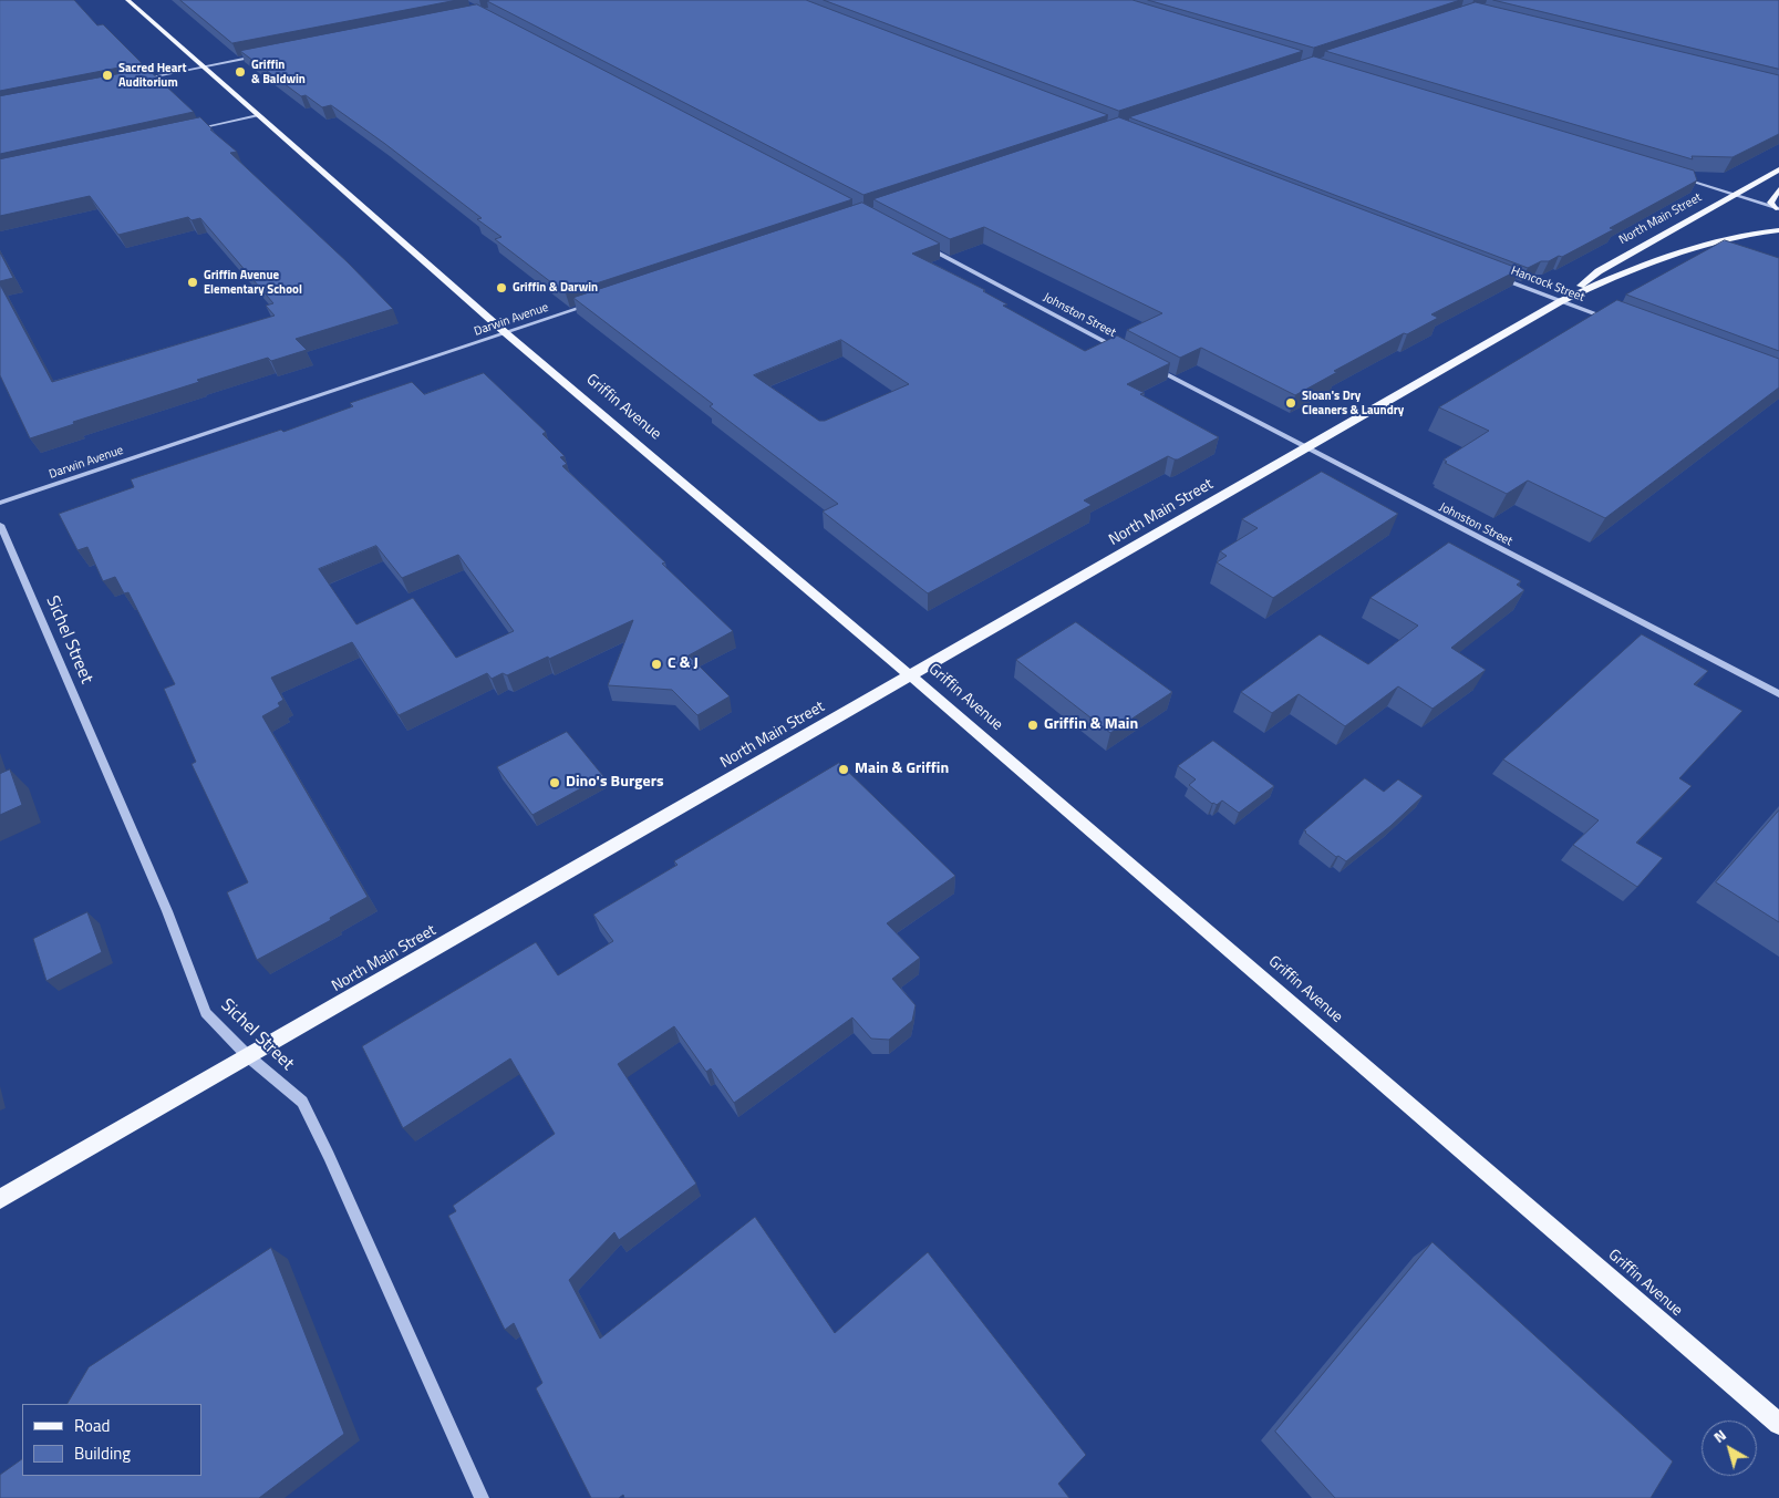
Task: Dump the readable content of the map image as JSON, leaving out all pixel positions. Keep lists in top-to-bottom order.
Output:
{
  "streets": {
    "main road": ["North Main Street", "Griffin Avenue"],
    "street": [
      "Hancock Street",
      "Johnston Street",
      "Darwin Avenue",
      "Sichel Street"
    ]
  },
  "crossings": [
    ["North Main Street", "Hancock Street"],
    ["North Main Street", "Johnston Street"],
    ["North Main Street", "Griffin Avenue"],
    ["North Main Street", "Sichel Street"],
    ["Darwin Avenue", "Griffin Avenue"]
  ],
  "places": [
    "Griffin & Baldwin",
    "Sacred Heart Auditorium",
    "Griffin Avenue Elementary School",
    "Griffin & Darwin",
    "Sloan's Dry Cleaners & Laundry",
    "C & J",
    "Griffin & Main",
    "Main & Griffin",
    "Dino's Burgers"
  ],
  "legend": ["Road", "Building"],
  "north": "top left"
}
